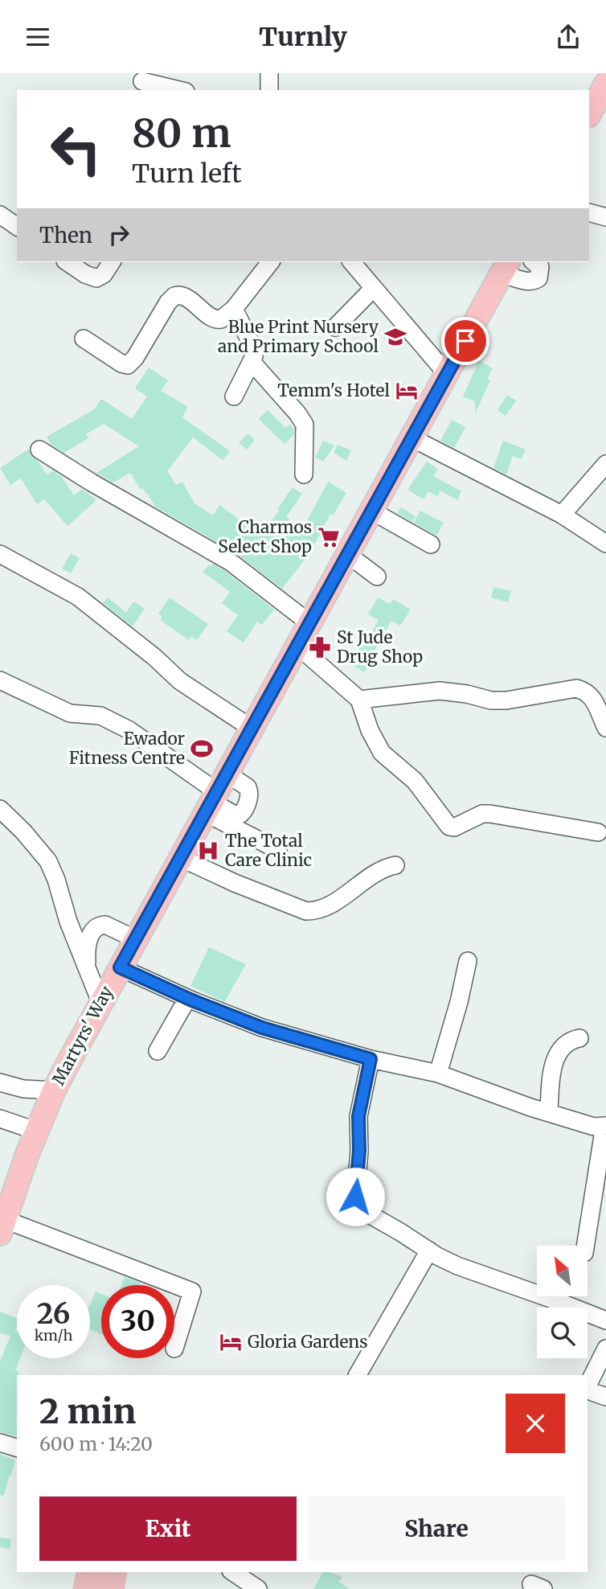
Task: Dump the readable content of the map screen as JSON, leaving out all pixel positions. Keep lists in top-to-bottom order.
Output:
{
  "streets": {
    "main road": ["Martyrs' Way"]
  },
  "places": {
    "school or university": ["Blue Print Nursery and Primary School"],
    "hotel": ["Temm's Hotel", "Gloria Gardens"],
    "supermarket": ["Charmos Select Shop"],
    "pharmacy": ["St Jude Drug Shop"],
    "sports": ["Ewador Fitness Centre"],
    "hospital": ["The Total Care Clinic"]
  },
  "north": "top left",
  "page": {
    "header": "Turnly",
    "turn": ["80 m", "Turn left"],
    "then": "Then",
    "speed": "26 km/h",
    "limit": "30",
    "heading": ["2 min", "600 m · 14:20"],
    "buttons": ["Exit", "Share"]
  }
}
